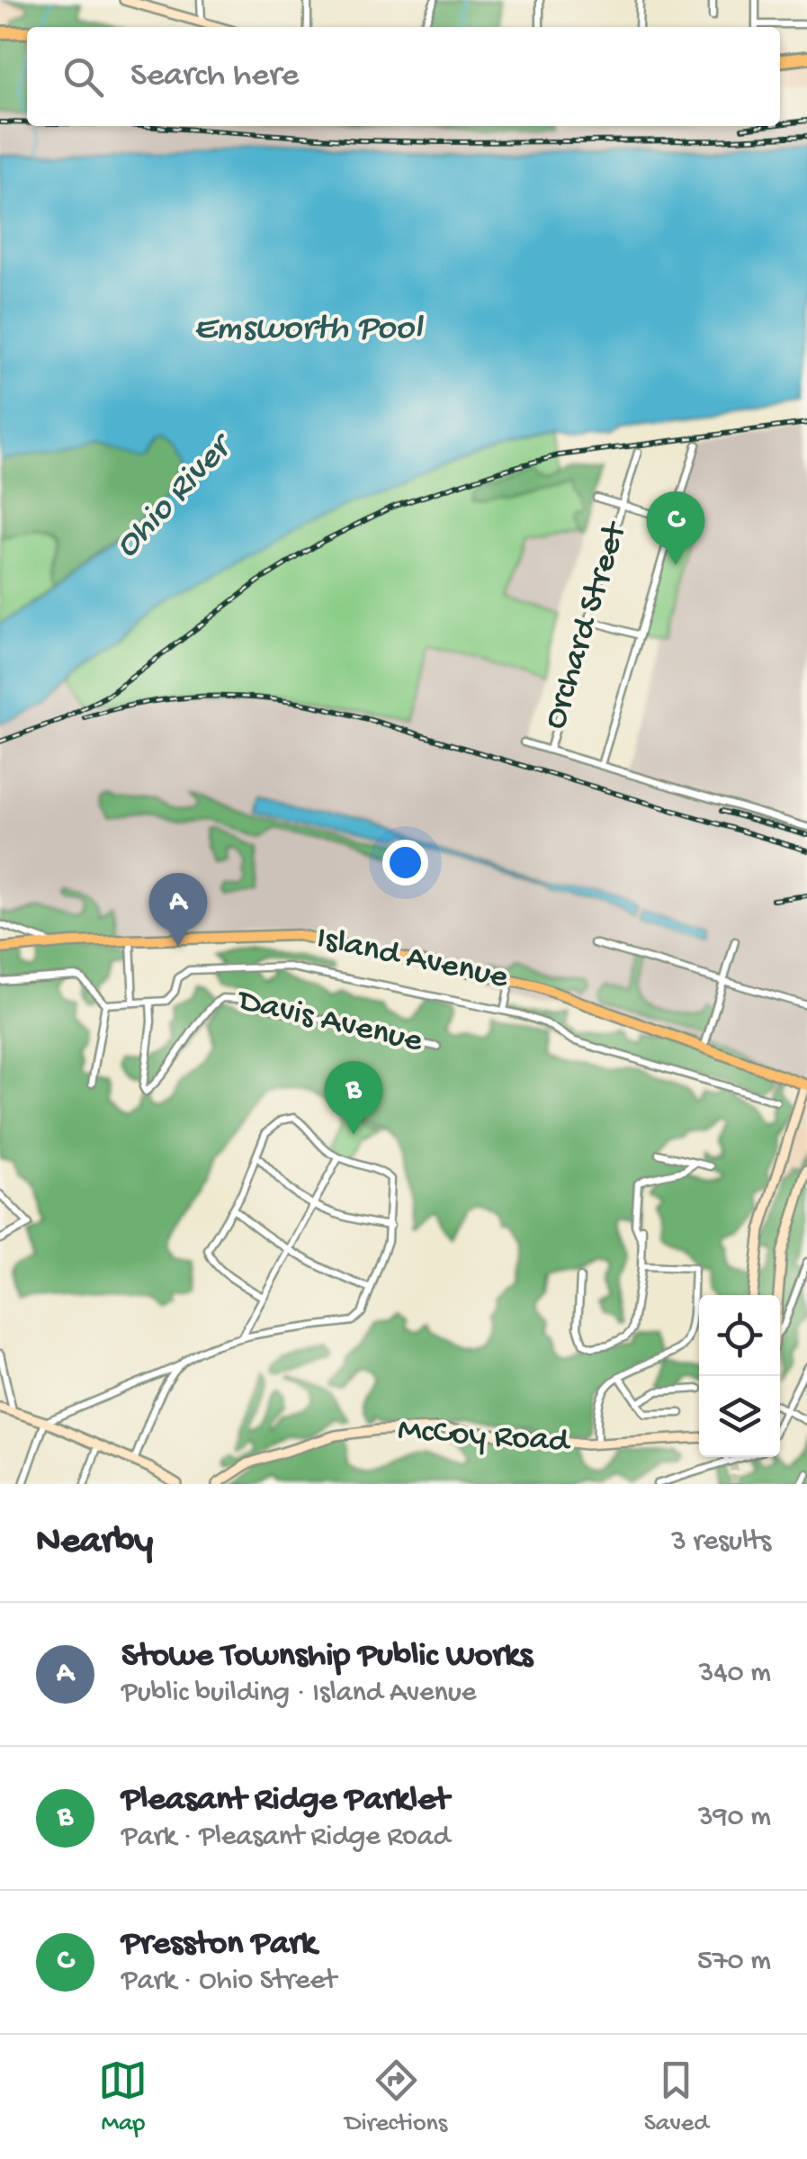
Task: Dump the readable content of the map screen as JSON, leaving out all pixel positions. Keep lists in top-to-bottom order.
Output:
{
  "streets": {
    "main road": ["Island Avenue"],
    "street": ["Orchard Street", "Davis Avenue", "McCoy Road"]
  },
  "water": ["Emsworth Pool", "Ohio River"],
  "page": {
    "search": "Search here",
    "pins": ["C", "A", "B"],
    "heading": ["Nearby", "3 results"],
    "list": [
      {
        "mark": "A",
        "name": "Stowe Township Public Works",
        "note": "Public building · Island Avenue",
        "value": "340 m"
      },
      {
        "mark": "B",
        "name": "Pleasant Ridge Parklet",
        "note": "Park · Pleasant Ridge Road",
        "value": "390 m"
      },
      {
        "mark": "C",
        "name": "Presston Park",
        "note": "Park · Ohio Street",
        "value": "570 m"
      }
    ],
    "nav": ["Map", "Directions", "Saved"]
  }
}
